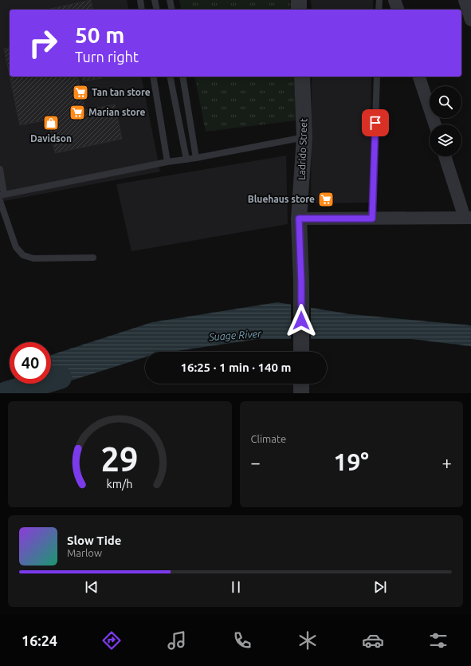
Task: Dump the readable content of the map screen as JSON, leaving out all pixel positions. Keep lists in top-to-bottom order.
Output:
{
  "streets": {
    "street": ["Ladrido Street"]
  },
  "water": ["Suage River"],
  "places": {
    "supermarket": ["Tan tan store", "Marian store", "Bluehaus store"],
    "shop": ["Davidson"]
  },
  "page": {
    "turn": ["50 m", "Turn right"],
    "limit": "40",
    "trip": "16:25 · 1 min · 140 m",
    "tile": "Climate",
    "heat": ["−", "19°", "+"],
    "song": ["Slow Tide", "Marlow"],
    "tabs": "16:24",
    "gauge": ["29", "km/h"]
  }
}
